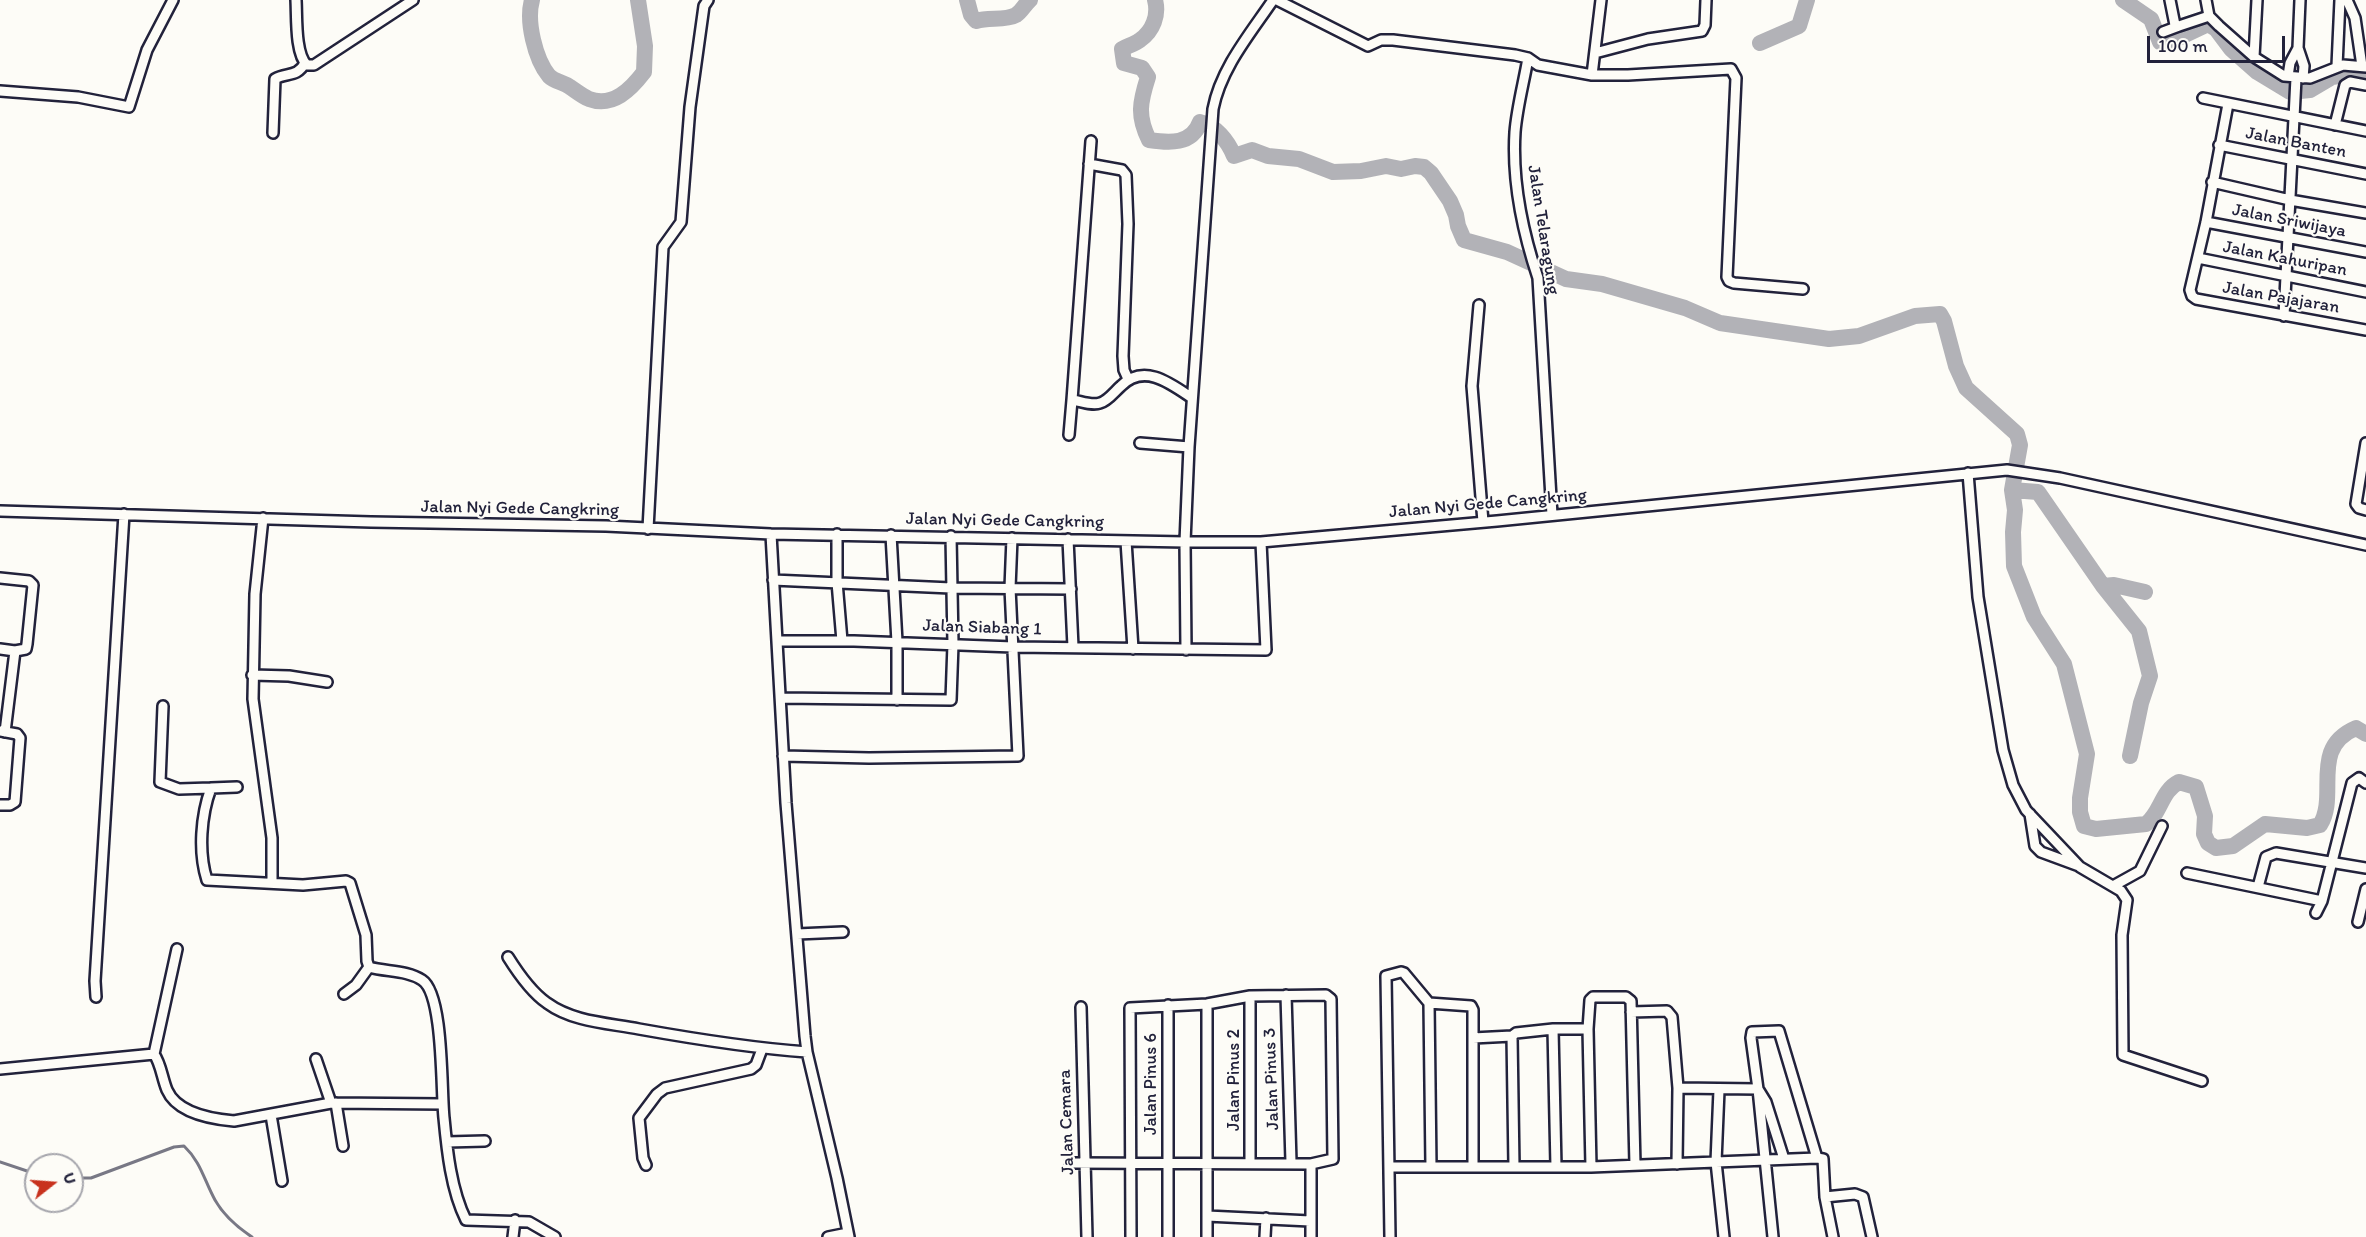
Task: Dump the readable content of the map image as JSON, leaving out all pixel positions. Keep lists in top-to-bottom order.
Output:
{
  "streets": {
    "street": [
      "Jalan Banten",
      "Jalan Sriwijaya",
      "Jalan Telaragung",
      "Jalan Kahuripan",
      "Jalan Pajajaran",
      "Jalan Nyi Gede Cangkring",
      "Jalan Siabang 1",
      "Jalan Pinus 3",
      "Jalan Pinus 2",
      "Jalan Pinus 6",
      "Jalan Cemara"
    ]
  },
  "crossings": [
    ["Jalan Telaragung", "Jalan Nyi Gede Cangkring"],
    ["Jalan Kahuripan", "Jalan Pajajaran"],
    ["Jalan Nyi Gede Cangkring", "Jalan Siabang 1"]
  ],
  "scale_bar": "100 m",
  "north": "right"
}
